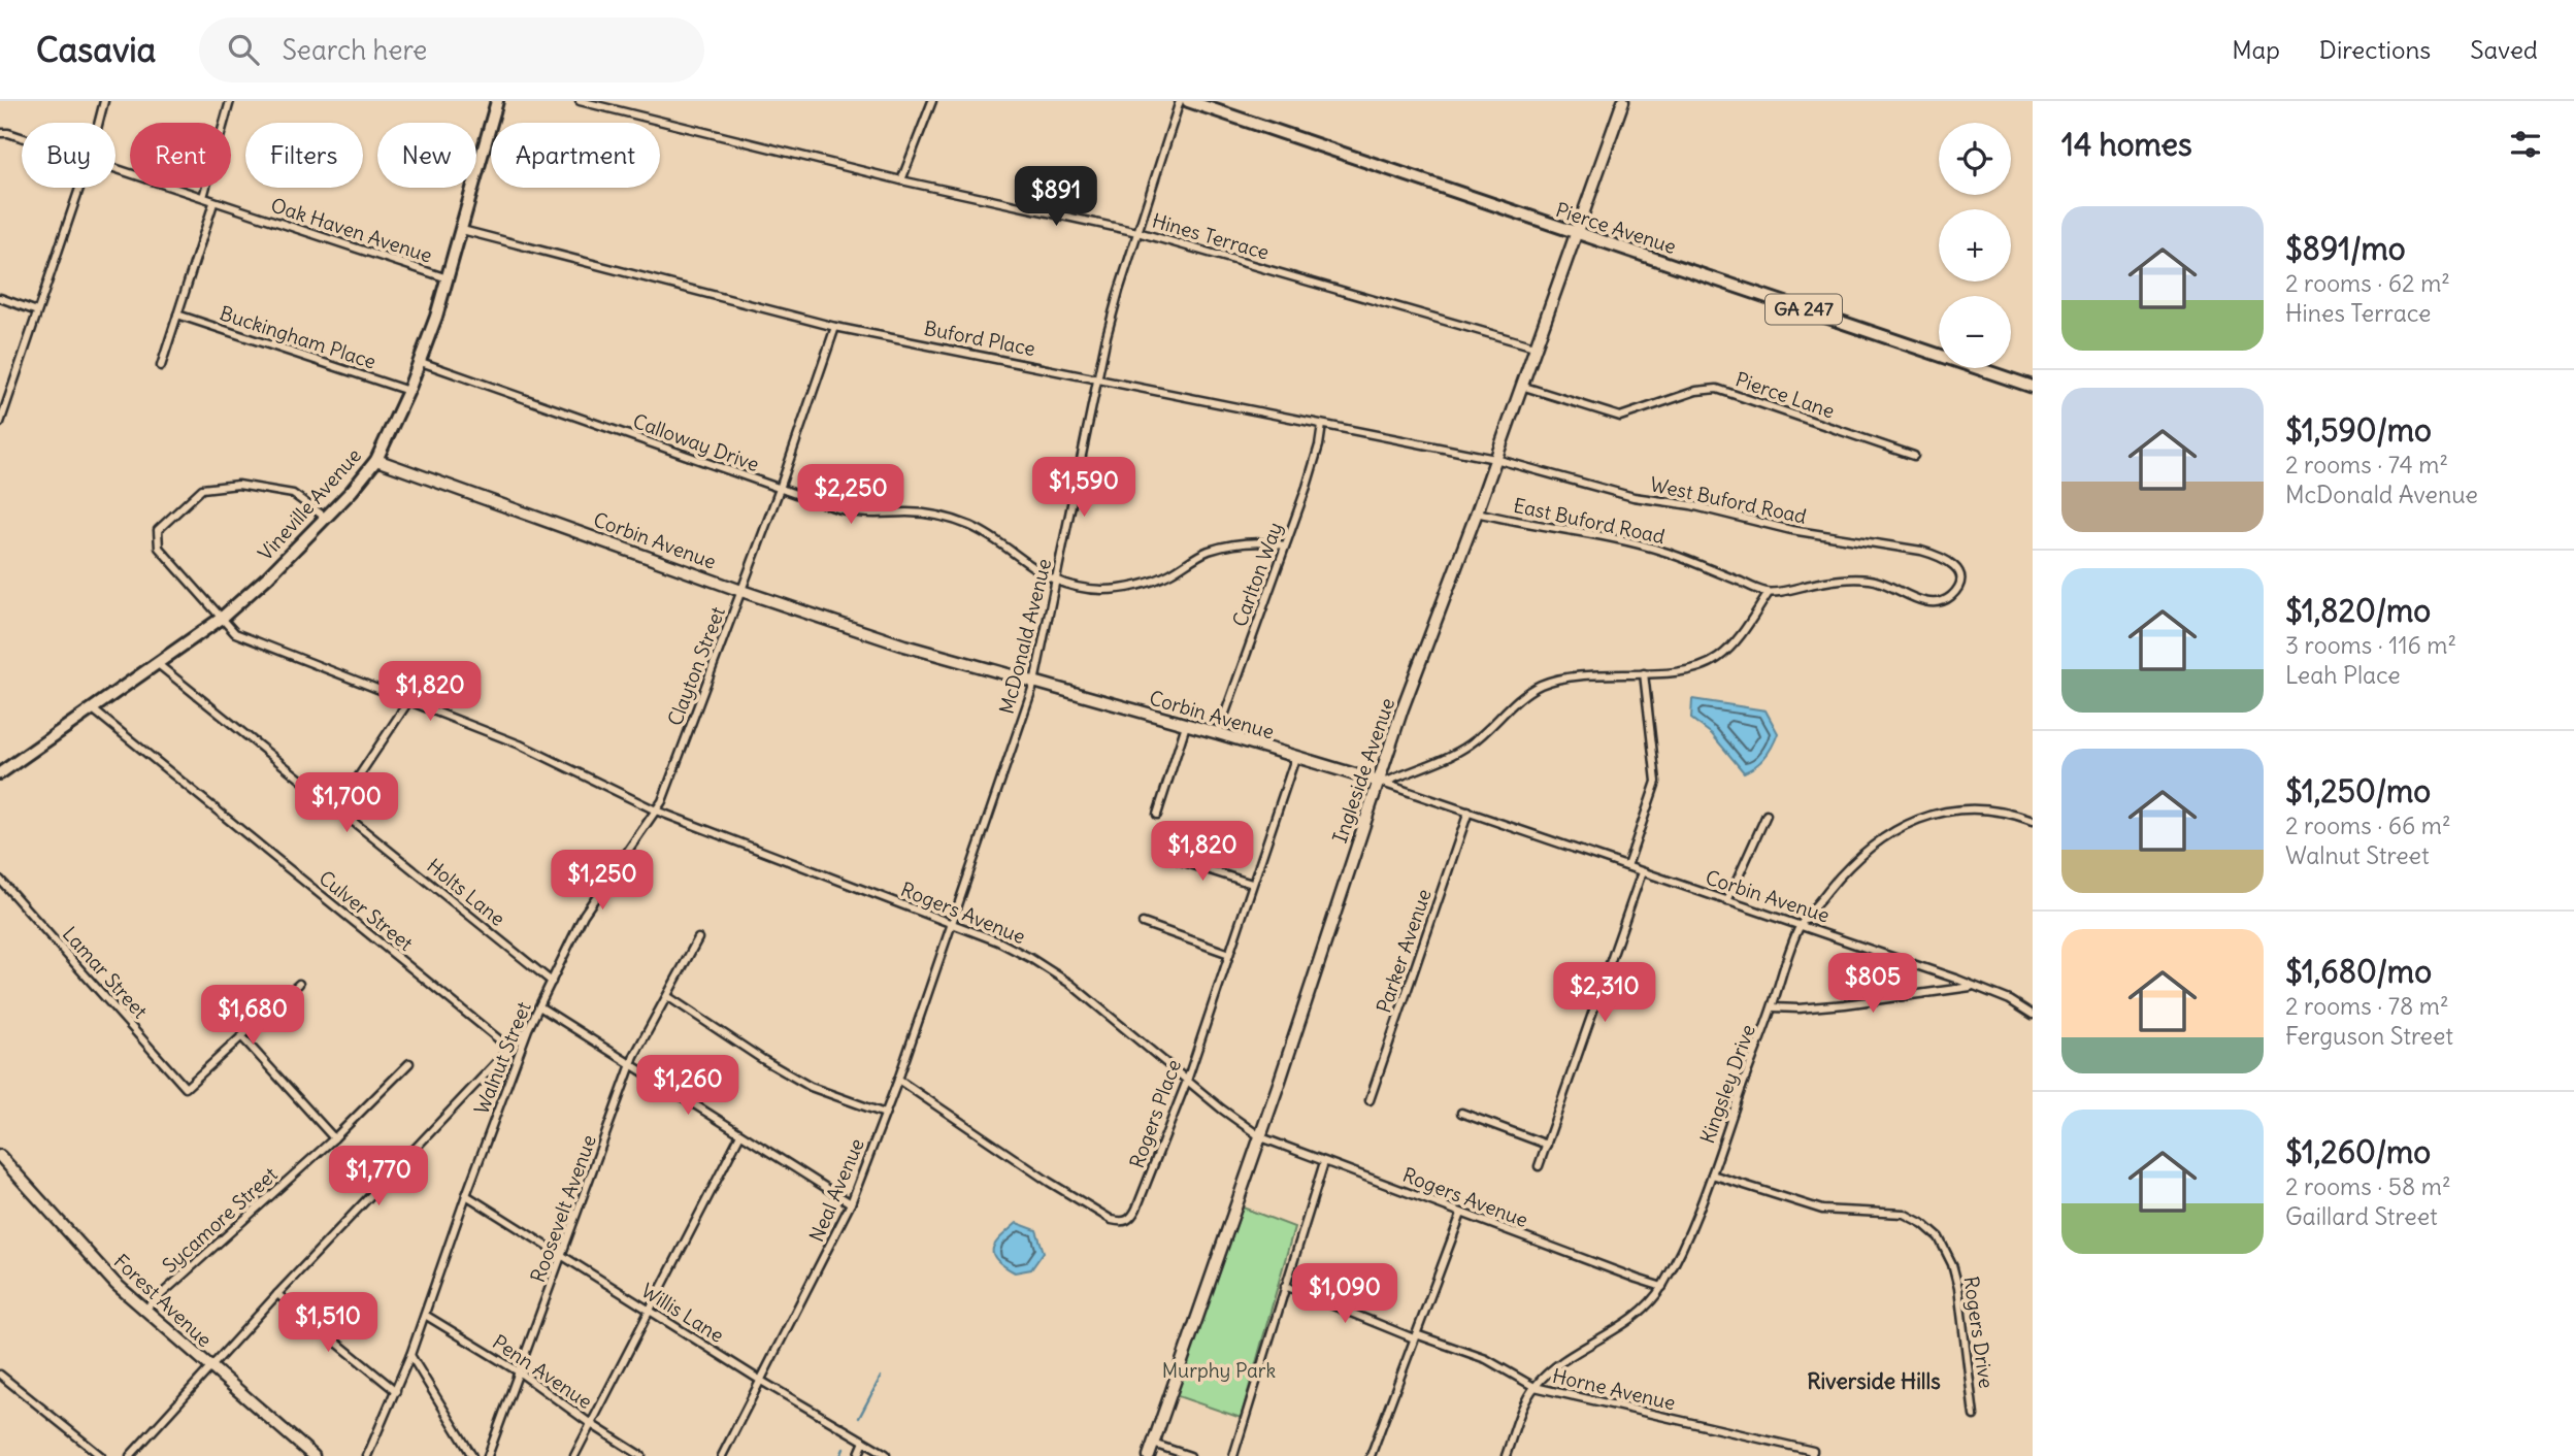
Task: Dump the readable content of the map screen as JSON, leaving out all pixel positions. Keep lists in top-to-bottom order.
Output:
{
  "streets": {
    "main road": ["Pierce Avenue", "GA 247", "Vineville Avenue"],
    "street": [
      "Oak Haven Avenue",
      "Hines Terrace",
      "Buckingham Place",
      "Buford Place",
      "Pierce Lane",
      "Calloway Drive",
      "West Buford Road",
      "East Buford Road",
      "Corbin Avenue",
      "Carlton Way",
      "McDonald Avenue",
      "Clayton Street",
      "Ingleside Avenue",
      "Holts Lane",
      "Culver Street",
      "Rogers Avenue",
      "Parker Avenue",
      "Lamar Street",
      "Walnut Street",
      "Kingsley Drive",
      "Rogers Place",
      "Neal Avenue",
      "Roosevelt Avenue",
      "Sycamore Street",
      "Forest Avenue",
      "Willis Lane",
      "Rogers Drive",
      "Penn Avenue",
      "Horne Avenue"
    ]
  },
  "crossings": [
    ["Pierce Avenue", "Ingleside Avenue"],
    ["Oak Haven Avenue", "Vineville Avenue"],
    ["Hines Terrace", "McDonald Avenue"],
    ["Hines Terrace", "Ingleside Avenue"],
    ["Buckingham Place", "Vineville Avenue"],
    ["Buford Place", "West Buford Road"],
    ["Buford Place", "Vineville Avenue"],
    ["Buford Place", "Carlton Way"],
    ["Buford Place", "McDonald Avenue"],
    ["Buford Place", "Clayton Street"],
    ["Buford Place", "Ingleside Avenue"],
    ["Pierce Lane", "Ingleside Avenue"],
    ["Calloway Drive", "Vineville Avenue"],
    ["Calloway Drive", "Carlton Way"],
    ["Calloway Drive", "McDonald Avenue"],
    ["Calloway Drive", "Clayton Street"],
    ["West Buford Road", "East Buford Road"],
    ["West Buford Road", "Ingleside Avenue"],
    ["Vineville Avenue", "Corbin Avenue"],
    ["Vineville Avenue", "Holts Lane"],
    ["Vineville Avenue", "Culver Street"],
    ["Vineville Avenue", "Rogers Avenue"],
    ["East Buford Road", "Ingleside Avenue"],
    ["Corbin Avenue", "Carlton Way"],
    ["Corbin Avenue", "McDonald Avenue"],
    ["Corbin Avenue", "Clayton Street"],
    ["Corbin Avenue", "Ingleside Avenue"],
    ["Corbin Avenue", "Parker Avenue"],
    ["Corbin Avenue", "Kingsley Drive"],
    ["Corbin Avenue", "Rogers Place"],
    ["McDonald Avenue", "Rogers Avenue"],
    ["McDonald Avenue", "Neal Avenue"],
    ["Clayton Street", "Rogers Avenue"],
    ["Clayton Street", "Walnut Street"],
    ["Ingleside Avenue", "Rogers Avenue"],
    ["Holts Lane", "Walnut Street"],
    ["Culver Street", "Walnut Street"],
    ["Rogers Avenue", "Walnut Street"],
    ["Rogers Avenue", "Kingsley Drive"],
    ["Rogers Avenue", "Rogers Place"],
    ["Rogers Avenue", "Neal Avenue"],
    ["Walnut Street", "Willis Lane"],
    ["Walnut Street", "Penn Avenue"],
    ["Kingsley Drive", "Rogers Drive"],
    ["Kingsley Drive", "Horne Avenue"],
    ["Rogers Place", "Neal Avenue"],
    ["Neal Avenue", "Willis Lane"],
    ["Roosevelt Avenue", "Willis Lane"],
    ["Roosevelt Avenue", "Penn Avenue"],
    ["Sycamore Street", "Forest Avenue"]
  ],
  "districts": ["Riverside Hills"],
  "parks": ["Murphy Park"],
  "page": {
    "header": "Casavia",
    "search": "Search here",
    "nav": ["Map", "Directions", "Saved"],
    "heading": "14 homes",
    "map_buttons": ["+", "−"],
    "chip": [
      "Buy",
      "Rent",
      "Filters",
      "New",
      "Apartment"
    ],
    "price": [
      "$891",
      "$1,590",
      "$2,250",
      "$1,820",
      "$1,700",
      "$1,820",
      "$1,250",
      "$805",
      "$2,310",
      "$1,680",
      "$1,260",
      "$1,770",
      "$1,090",
      "$1,510"
    ],
    "list": [
      {
        "name": "$891/mo",
        "note": "2 rooms · 62 m² · Hines Terrace"
      },
      {
        "name": "$1,590/mo",
        "note": "2 rooms · 74 m² · McDonald Avenue"
      },
      {
        "name": "$1,820/mo",
        "note": "3 rooms · 116 m² · Leah Place"
      },
      {
        "name": "$1,250/mo",
        "note": "2 rooms · 66 m² · Walnut Street"
      },
      {
        "name": "$1,680/mo",
        "note": "2 rooms · 78 m² · Ferguson Street"
      },
      {
        "name": "$1,260/mo",
        "note": "2 rooms · 58 m² · Gaillard Street"
      }
    ]
  }
}
